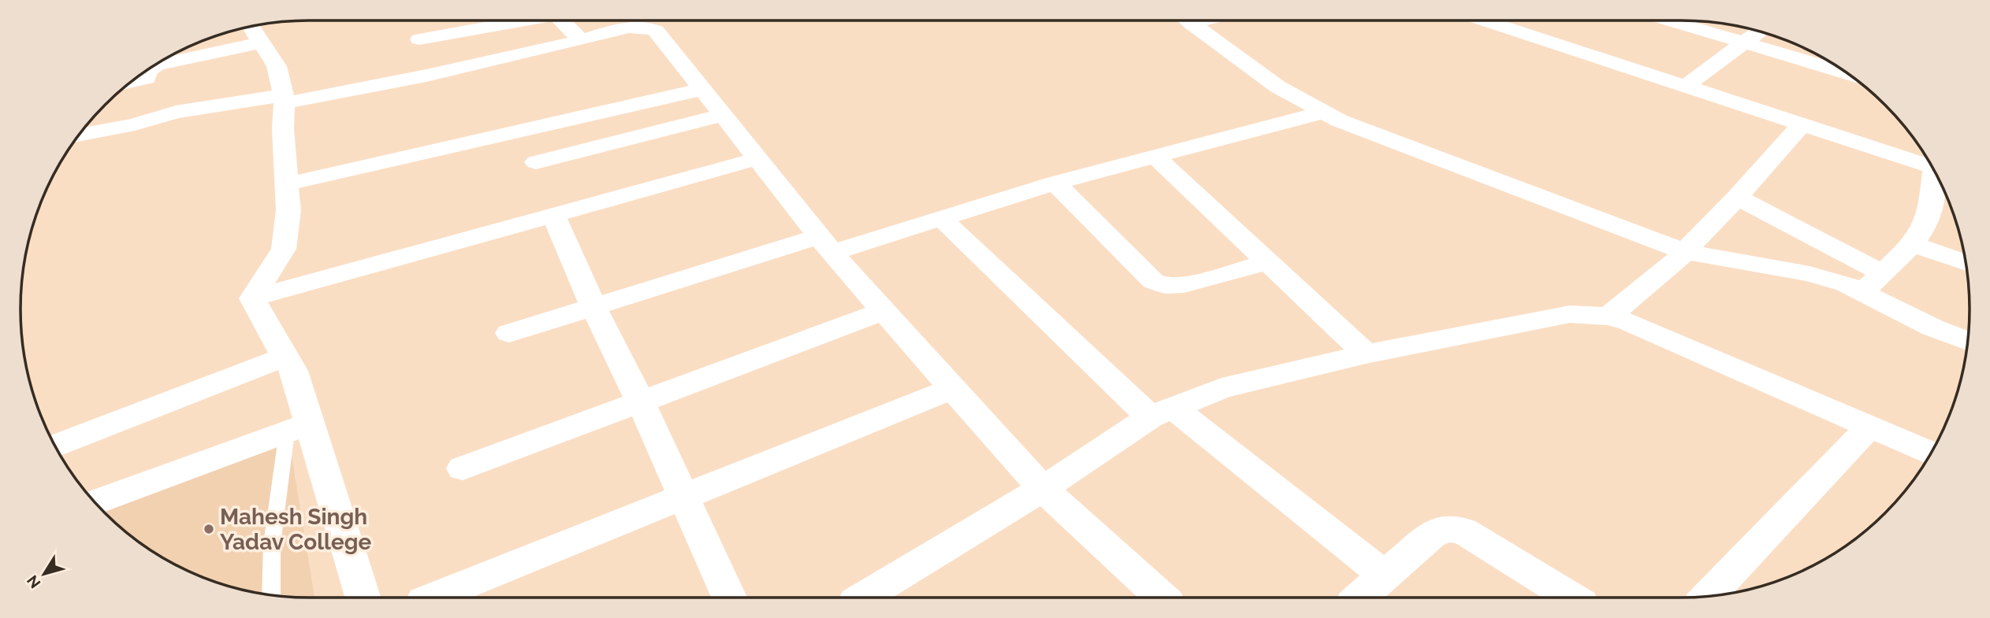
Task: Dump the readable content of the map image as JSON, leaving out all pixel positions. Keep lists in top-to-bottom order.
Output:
{
  "places": ["Mahesh Singh Yadav College"],
  "north": "bottom left"
}
